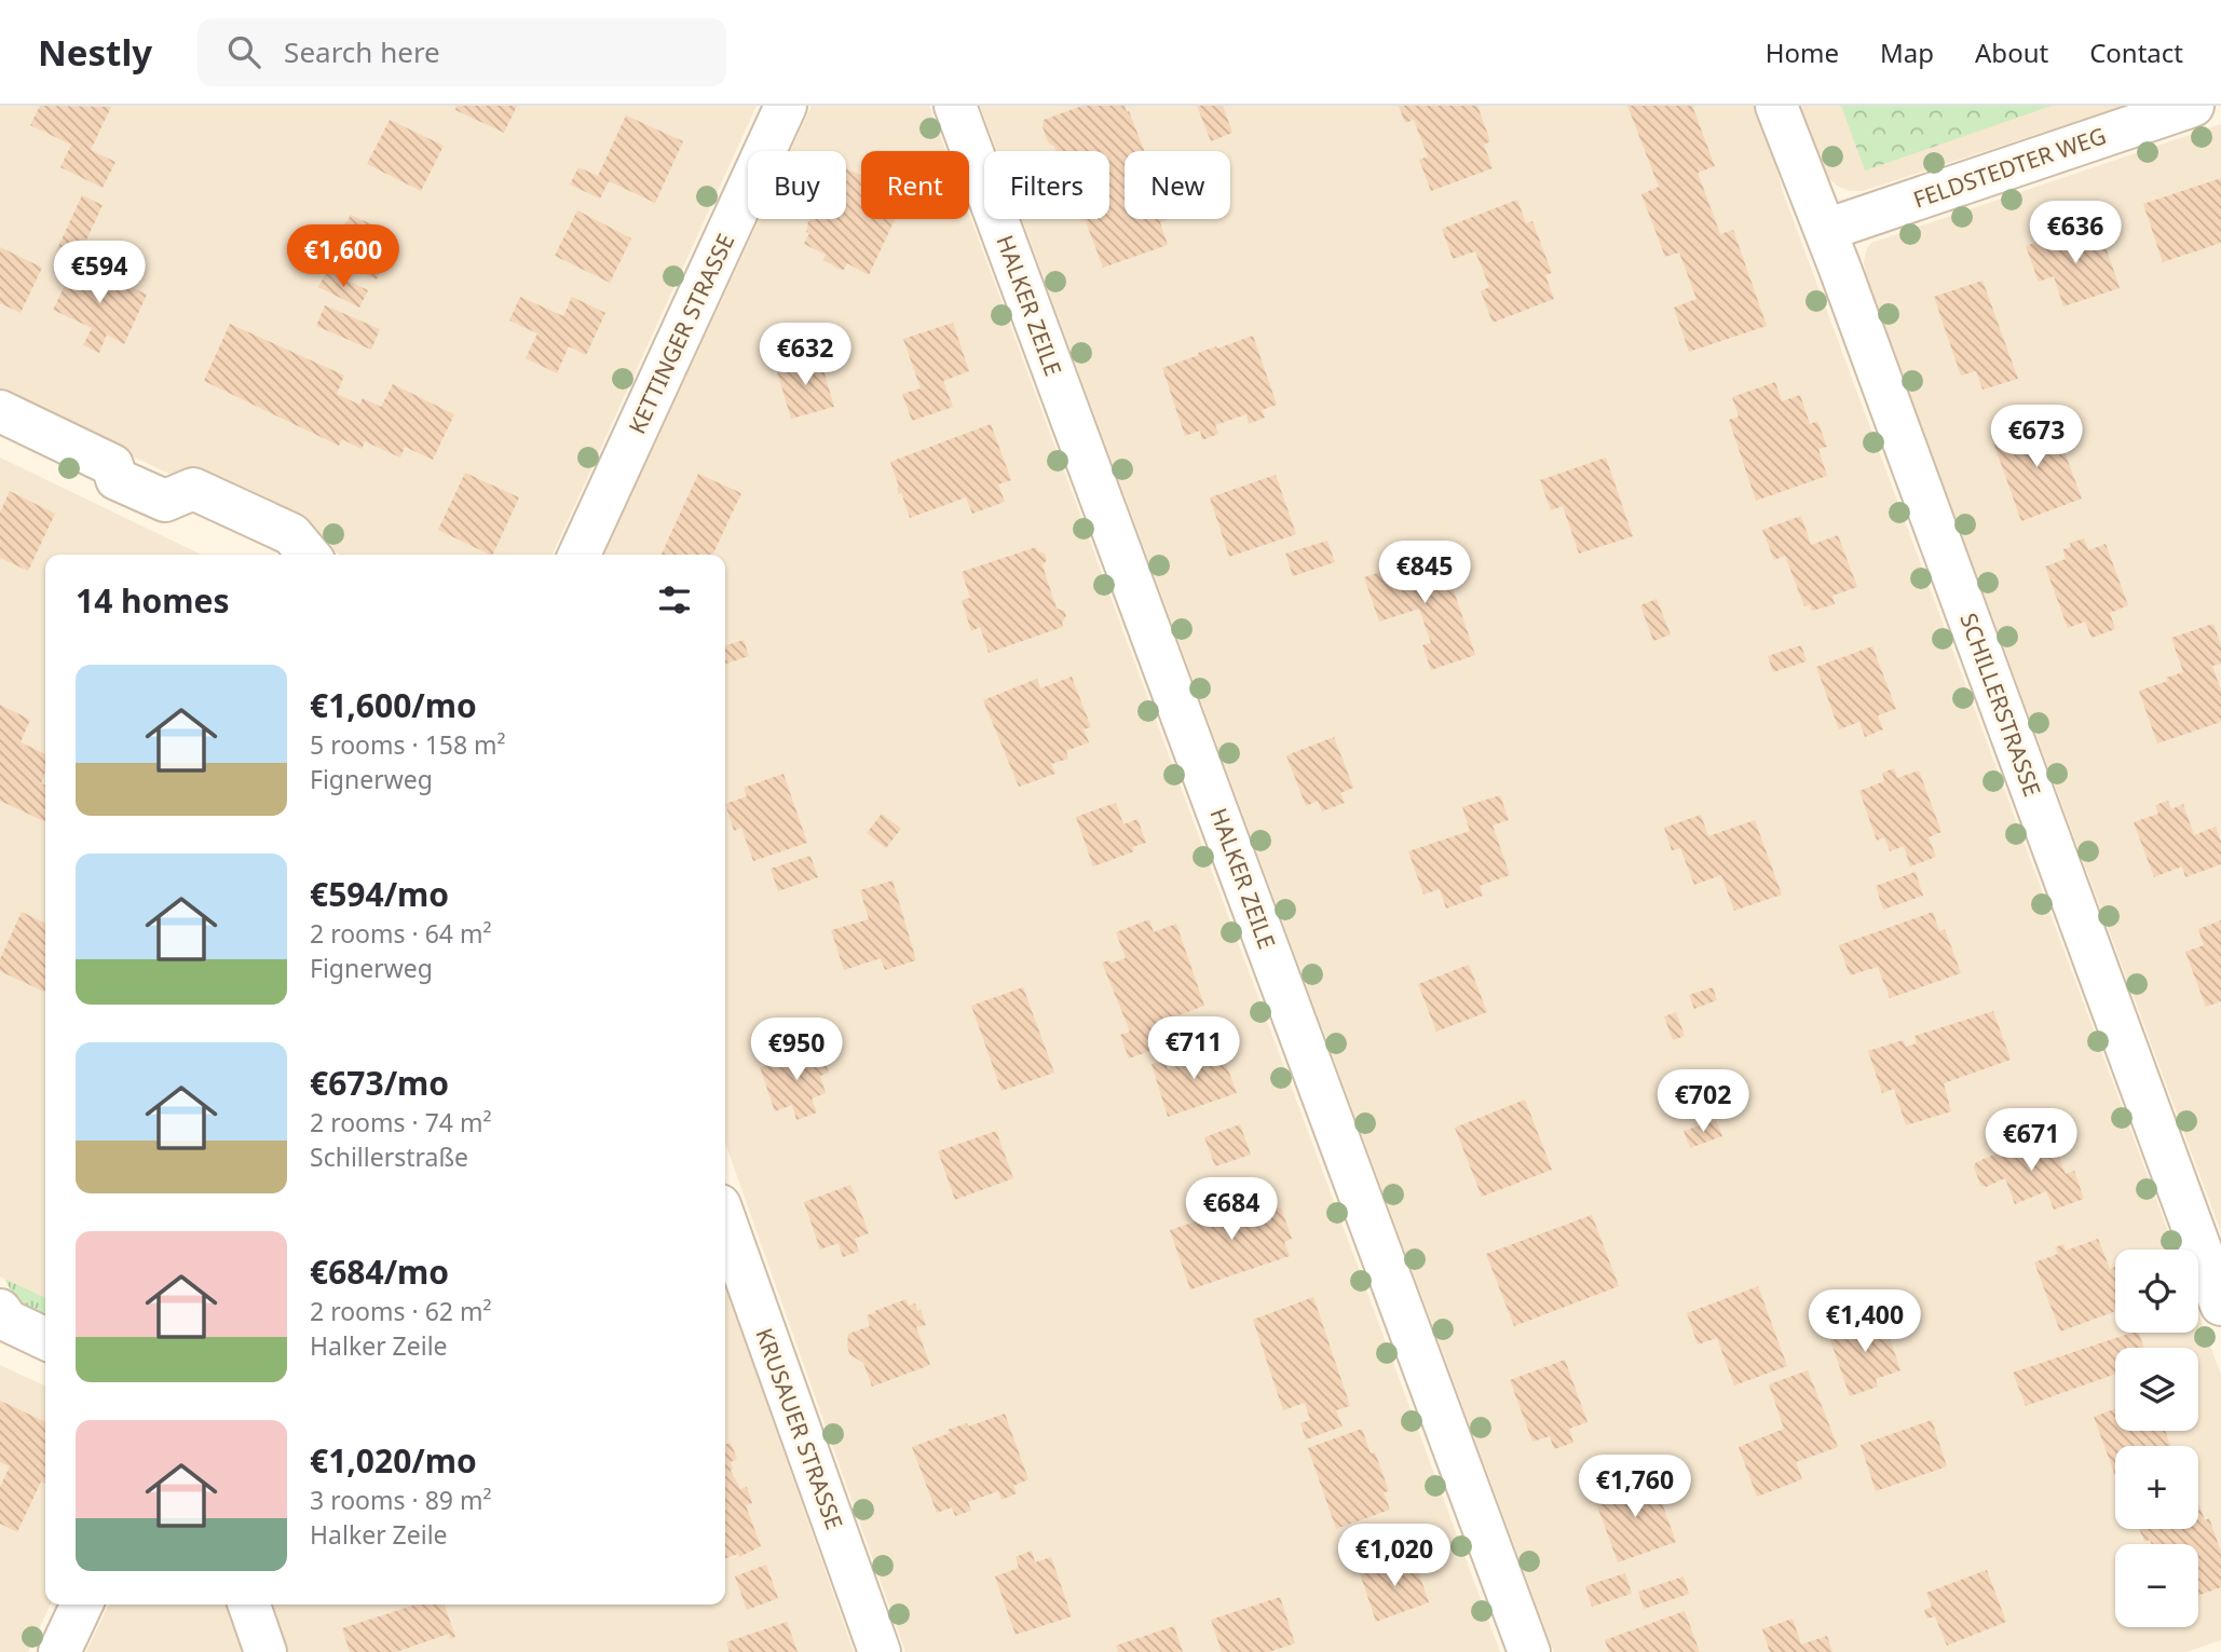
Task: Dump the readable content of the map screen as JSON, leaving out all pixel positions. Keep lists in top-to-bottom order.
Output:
{
  "streets": {
    "street": [
      "FELDSTEDTER WEG",
      "HALKER ZEILE",
      "KETTINGER STRASSE",
      "SCHILLERSTRASSE",
      "KRUSAUER STRASSE"
    ]
  },
  "crossings": [
    ["FELDSTEDTER WEG", "SCHILLERSTRASSE"]
  ],
  "page": {
    "header": "Nestly",
    "search": "Search here",
    "nav": [
      "Home",
      "Map",
      "About",
      "Contact"
    ],
    "chip": [
      "Buy",
      "Rent",
      "Filters",
      "New"
    ],
    "price": [
      "€636",
      "€1,600",
      "€594",
      "€632",
      "€673",
      "€845",
      "€711",
      "€950",
      "€702",
      "€671",
      "€684",
      "€1,400",
      "€1,760",
      "€1,020"
    ],
    "heading": "14 homes",
    "list": [
      {
        "name": "€1,600/mo",
        "note": "5 rooms · 158 m² · Fignerweg"
      },
      {
        "name": "€594/mo",
        "note": "2 rooms · 64 m² · Fignerweg"
      },
      {
        "name": "€673/mo",
        "note": "2 rooms · 74 m² · Schillerstraße"
      },
      {
        "name": "€684/mo",
        "note": "2 rooms · 62 m² · Halker Zeile"
      },
      {
        "name": "€1,020/mo",
        "note": "3 rooms · 89 m² · Halker Zeile"
      }
    ],
    "map_buttons": ["+", "−"]
  }
}
